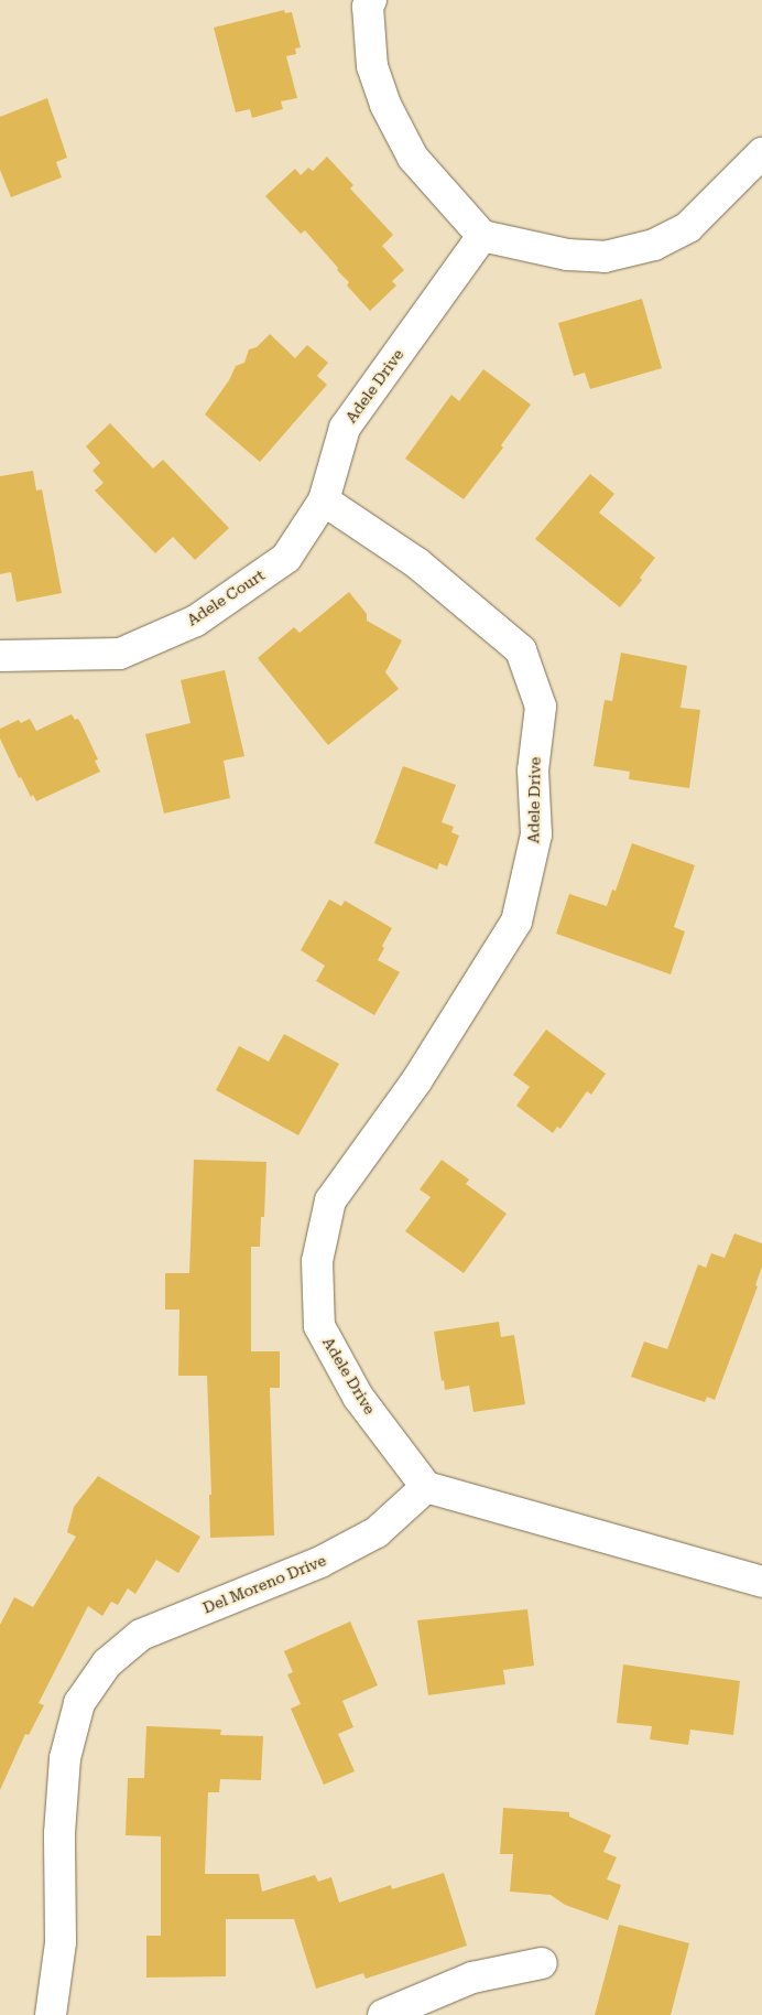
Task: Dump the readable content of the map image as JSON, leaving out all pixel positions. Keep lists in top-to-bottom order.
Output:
{
  "streets": {
    "street": ["Adele Drive", "Adele Court", "Del Moreno Drive"]
  },
  "crossings": [
    ["Adele Drive", "Adele Court"],
    ["Adele Drive", "Del Moreno Drive"]
  ]
}
